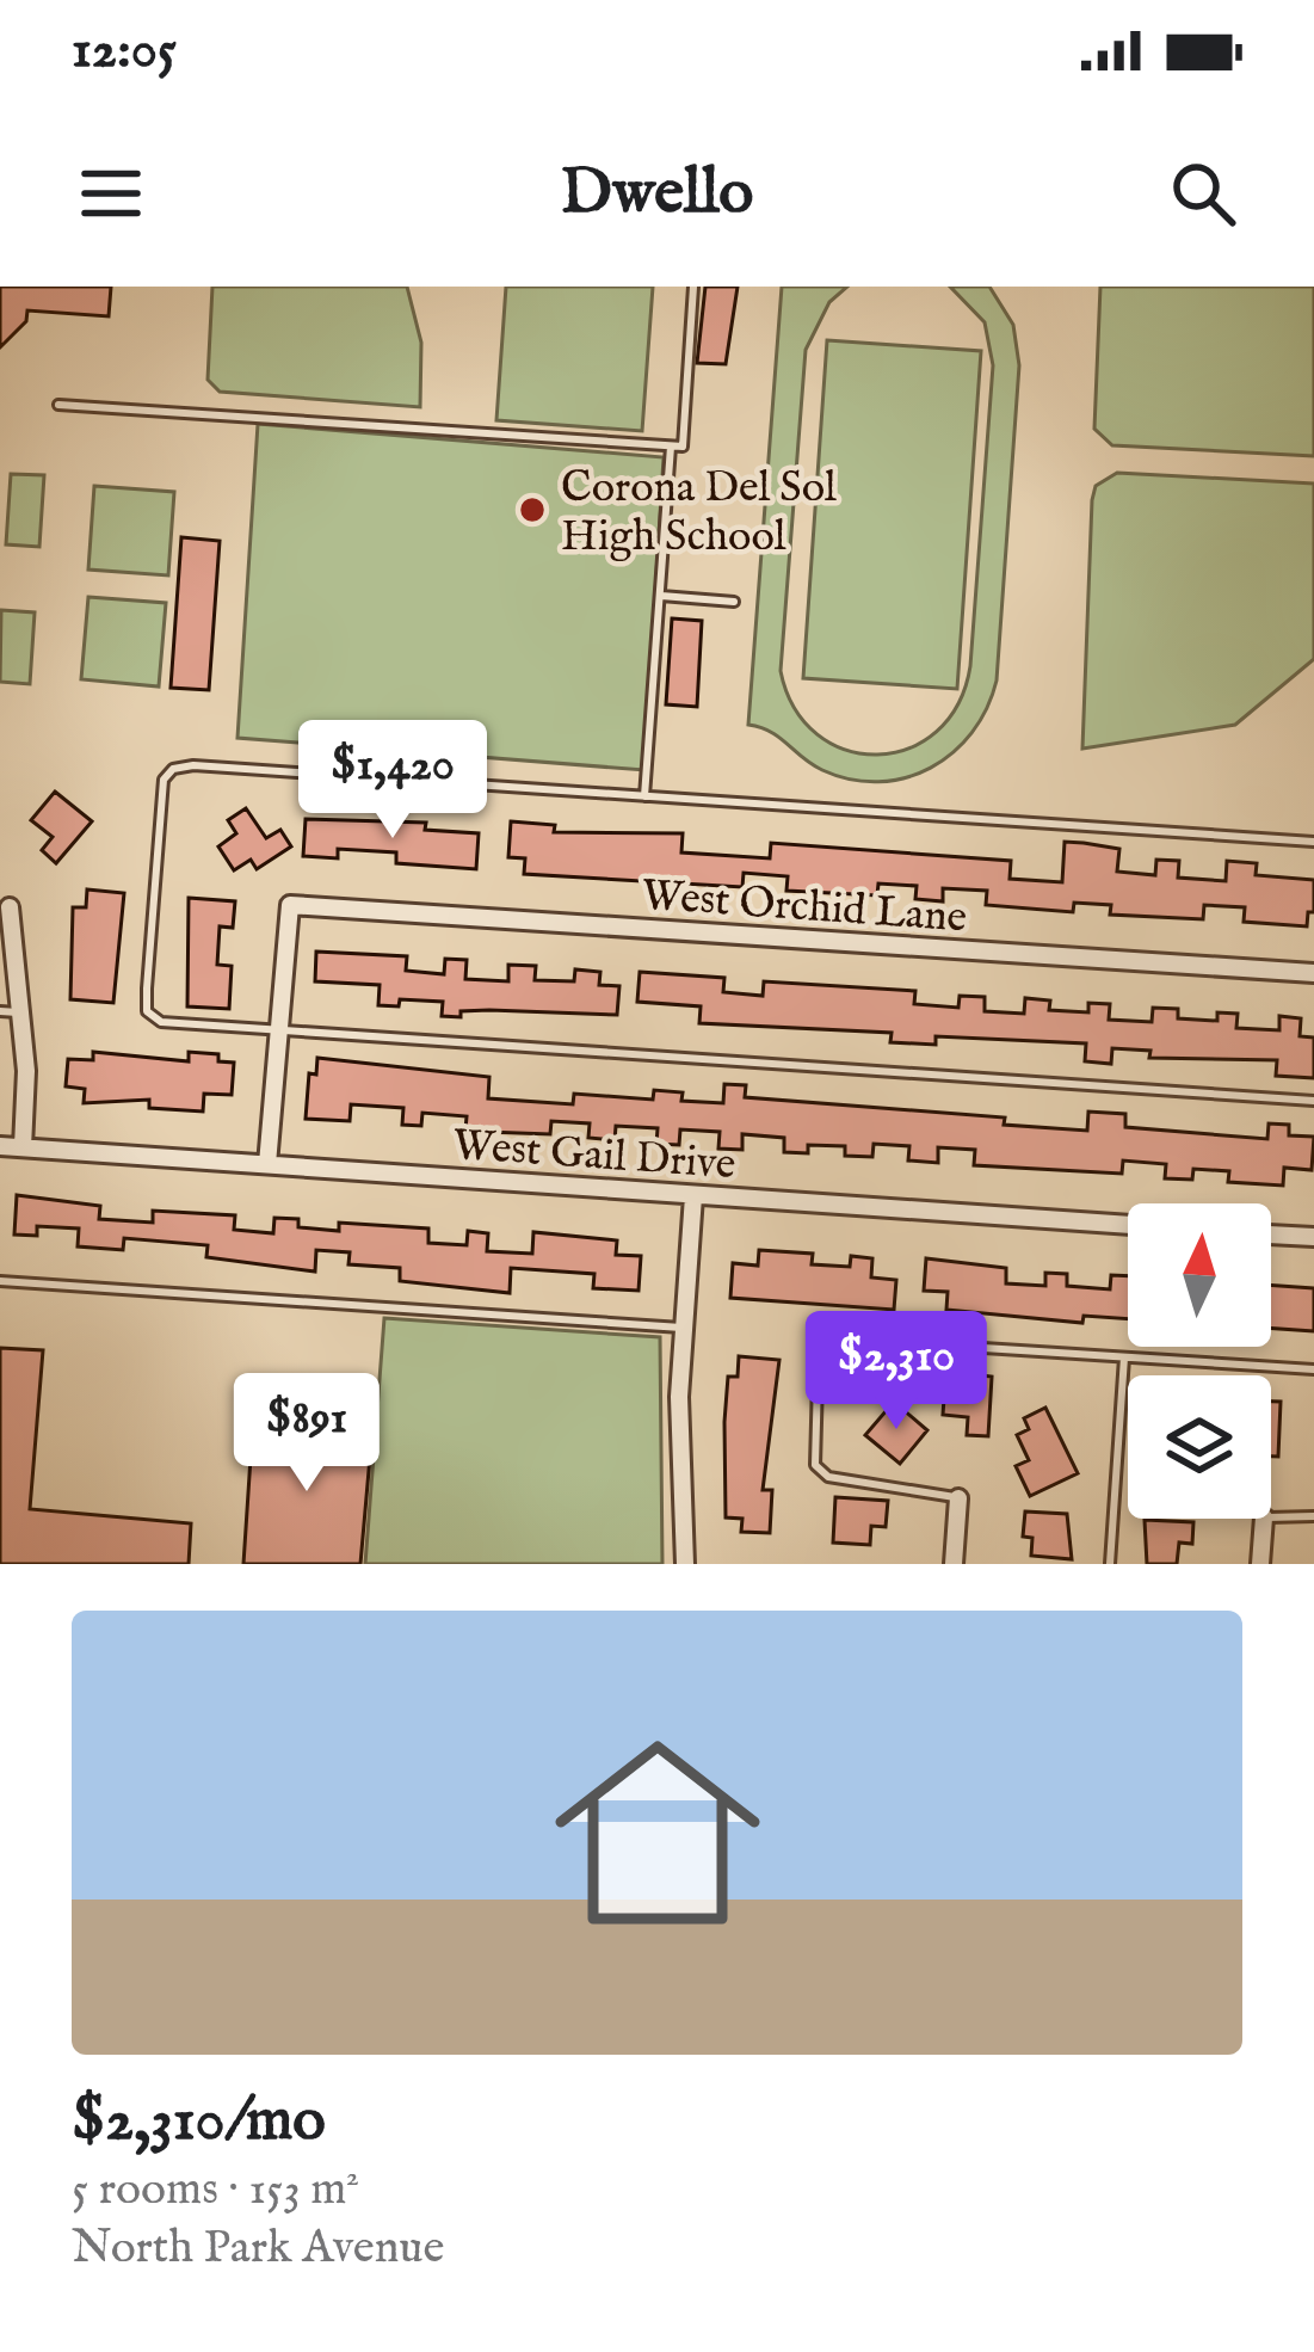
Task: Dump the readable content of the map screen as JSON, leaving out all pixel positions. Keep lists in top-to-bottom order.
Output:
{
  "streets": {
    "street": ["West Orchid Lane", "West Gail Drive"]
  },
  "places": ["Corona Del Sol High School"],
  "north": "top",
  "page": {
    "status": "12:05",
    "header": "Dwello",
    "price": ["$1,420", "$2,310", "$891"],
    "list": [
      {
        "name": "$2,310/mo",
        "note": "5 rooms · 153 m² · North Park Avenue"
      }
    ]
  }
}
